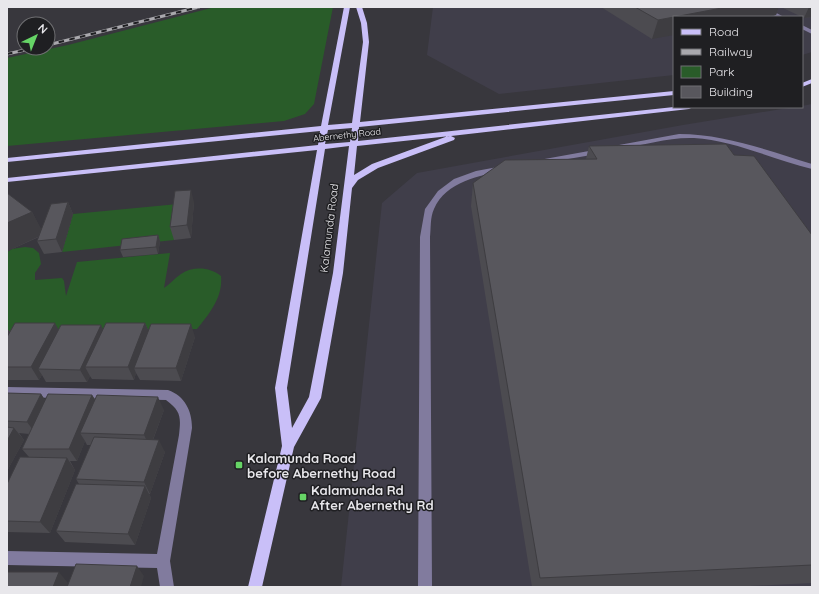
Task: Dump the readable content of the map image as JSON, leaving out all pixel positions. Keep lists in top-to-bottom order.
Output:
{
  "streets": {
    "main road": ["Abernethy Road", "Kalamunda Road"]
  },
  "crossings": [
    ["Abernethy Road", "Kalamunda Road"]
  ],
  "places": {
    "transit": ["Kalamunda Road before Abernethy Road", "Kalamunda Rd After Abernethy Rd"]
  },
  "legend": [
    "Road",
    "Railway",
    "Park",
    "Building"
  ],
  "north": "top right"
}
